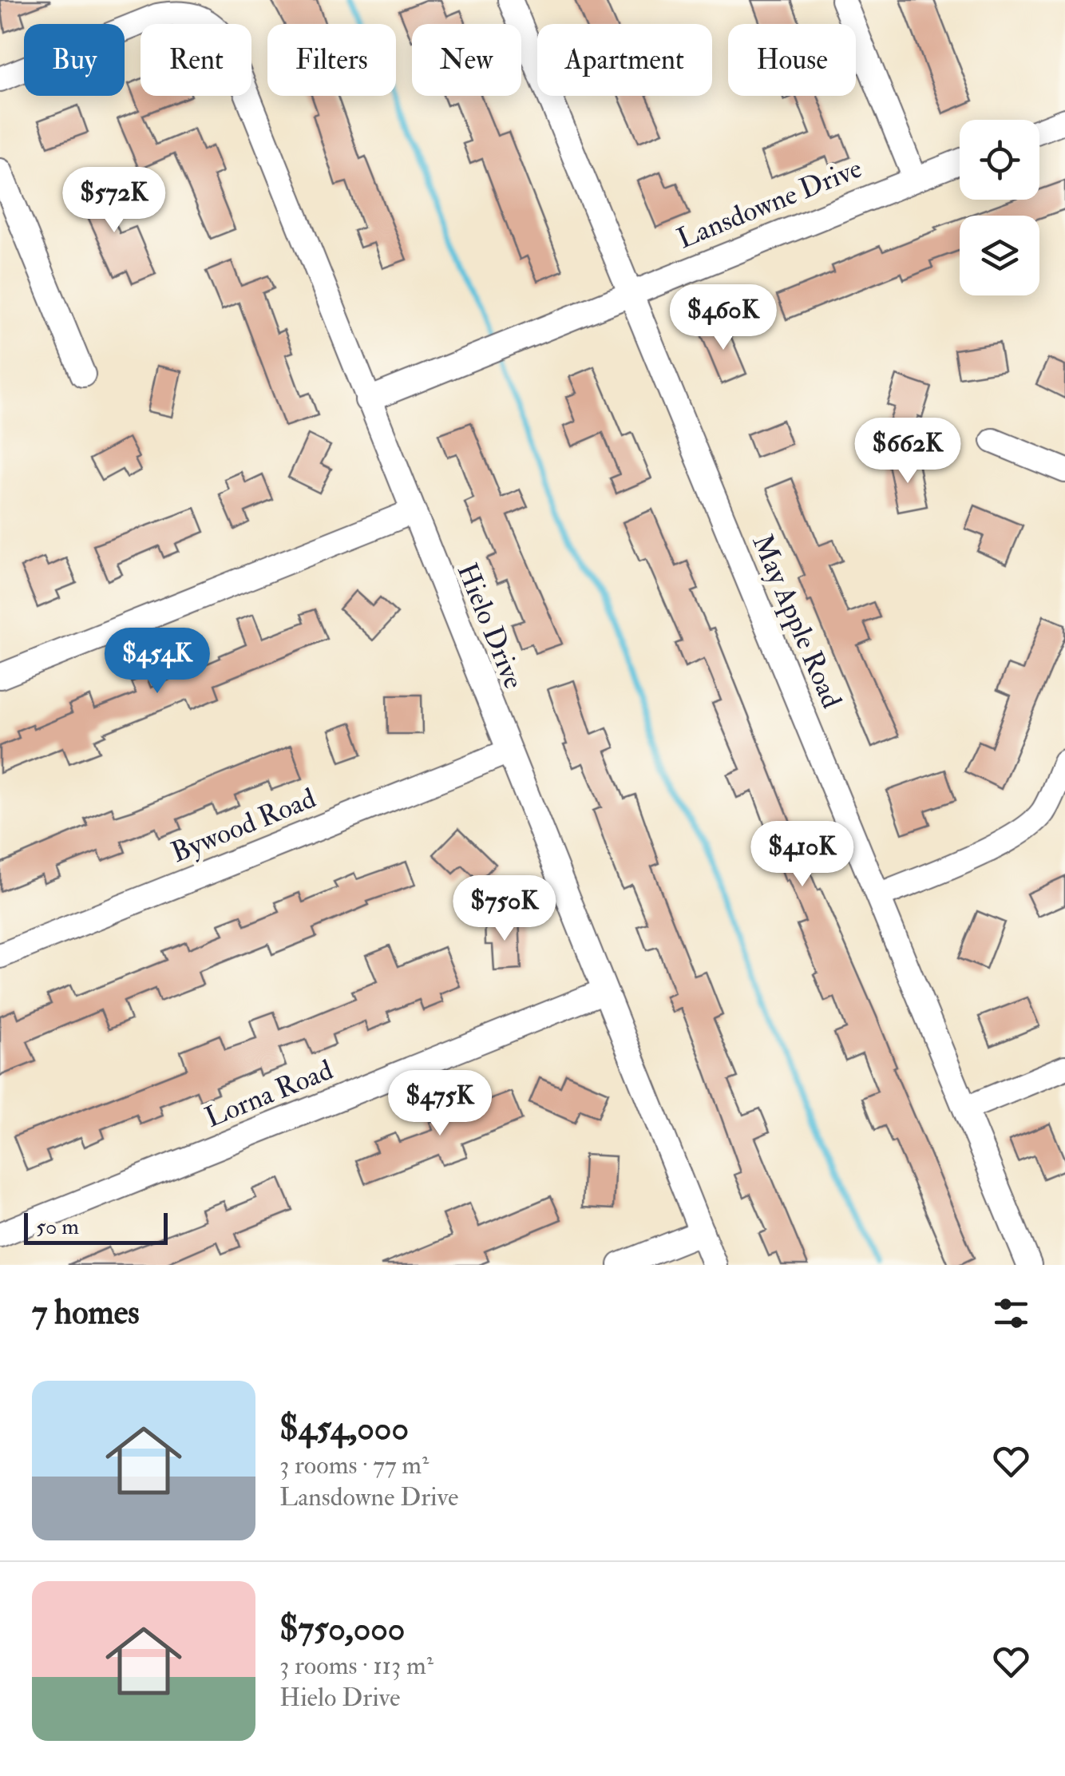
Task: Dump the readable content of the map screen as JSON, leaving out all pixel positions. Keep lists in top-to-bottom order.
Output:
{
  "streets": {
    "street": [
      "Lansdowne Drive",
      "May Apple Road",
      "Hielo Drive",
      "Bywood Road",
      "Lorna Road"
    ]
  },
  "crossings": [
    ["Lansdowne Drive", "May Apple Road"],
    ["Lansdowne Drive", "Hielo Drive"],
    ["Hielo Drive", "Bywood Road"],
    ["Hielo Drive", "Lorna Road"]
  ],
  "scale_bar": "50 m",
  "page": {
    "chip": [
      "Buy",
      "Rent",
      "Filters",
      "New",
      "Apartment",
      "House"
    ],
    "price": [
      "$572K",
      "$460K",
      "$662K",
      "$454K",
      "$410K",
      "$750K",
      "$475K"
    ],
    "scale": "50 m",
    "heading": "7 homes",
    "list": [
      {
        "name": "$454,000",
        "note": "3 rooms · 77 m² · Lansdowne Drive"
      },
      {
        "name": "$750,000",
        "note": "3 rooms · 113 m² · Hielo Drive"
      }
    ]
  }
}
